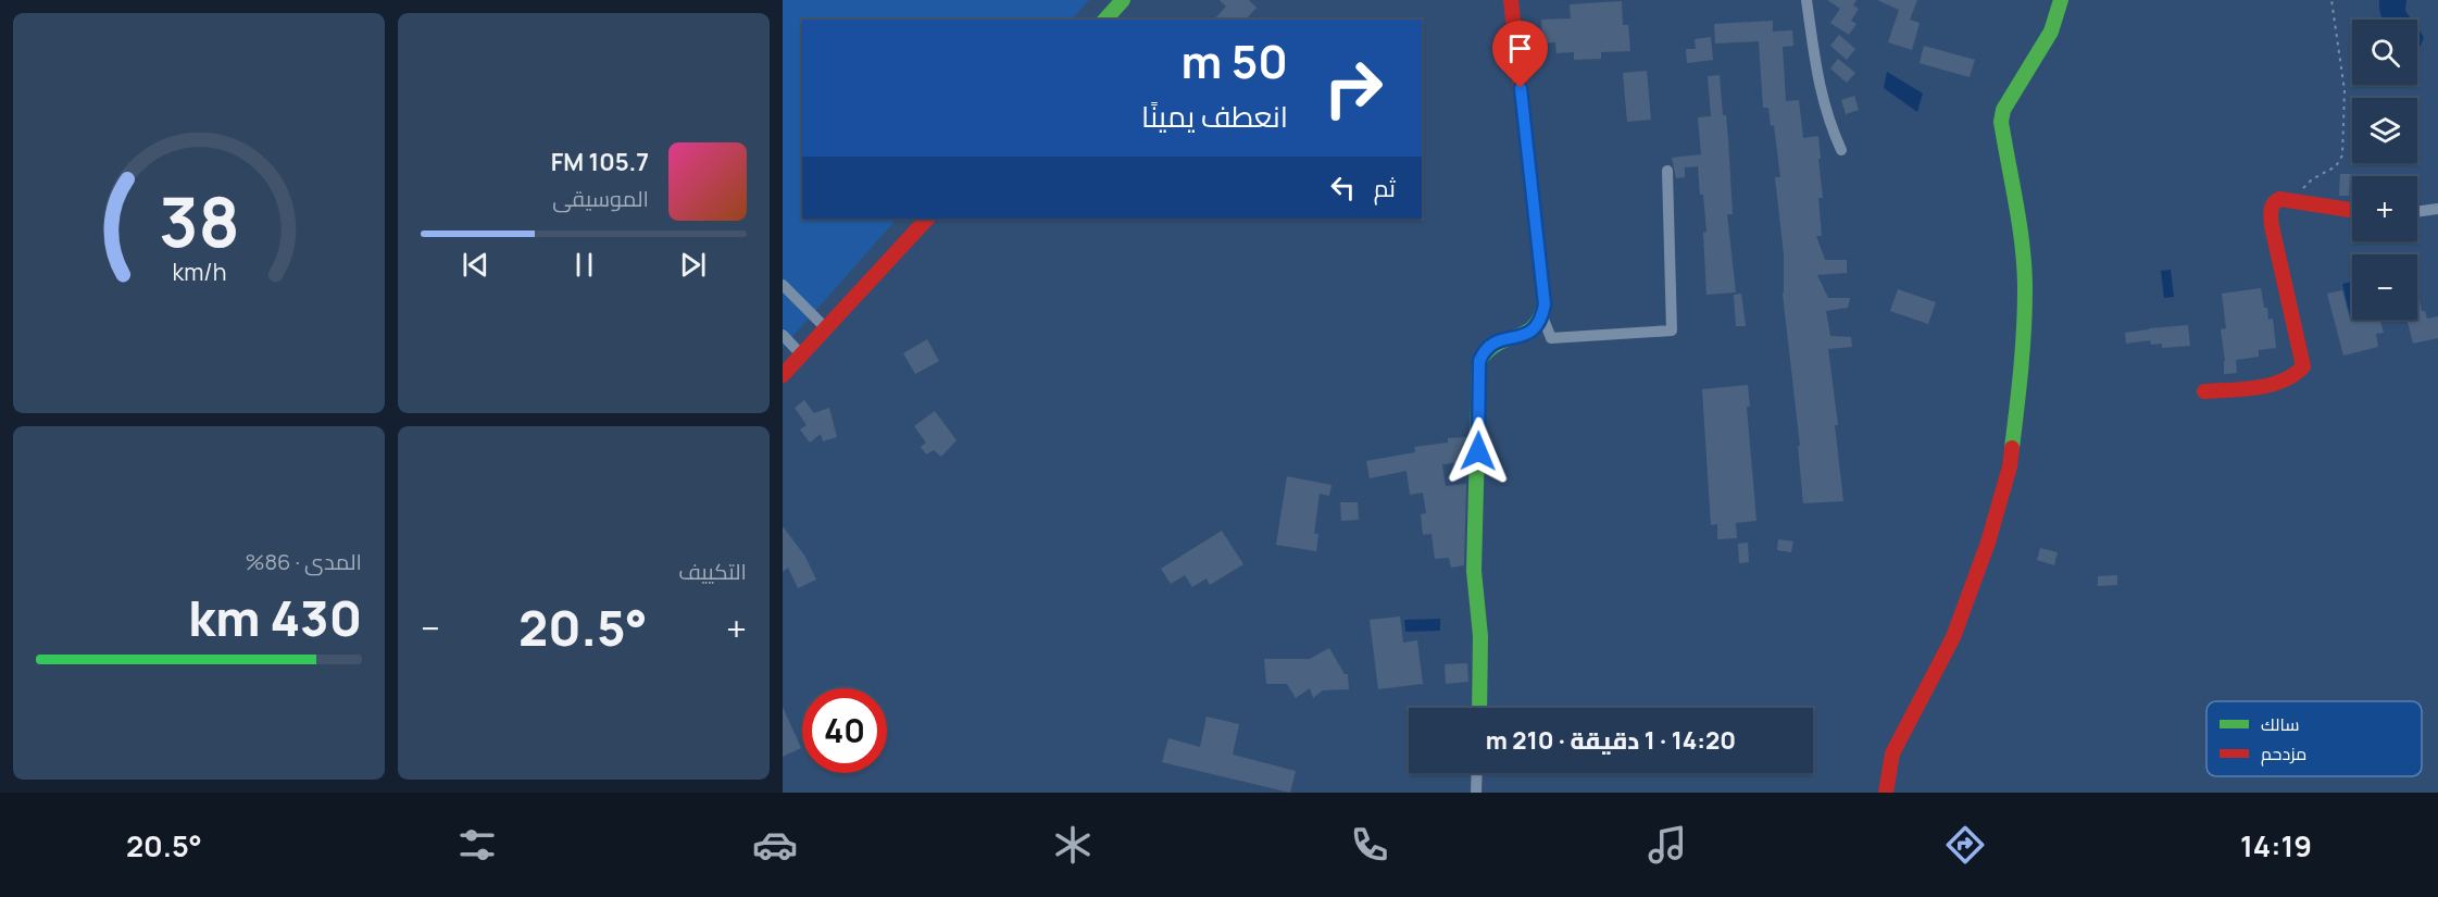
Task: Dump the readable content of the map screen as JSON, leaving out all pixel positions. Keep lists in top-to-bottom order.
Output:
{
  "legend": ["سالك", "مزدحم"],
  "page": {
    "map_buttons": ["+", "−"],
    "turn": ["50 m", "انعطف يمينًا"],
    "song": ["105.7 FM", "الموسيقى"],
    "then": "ثم",
    "tile": [
      "التكييف",
      ["المدى · 86%", "430 km"]
    ],
    "heat": ["−", "20.5°", "+"],
    "limit": "40",
    "trip": "14:20 · 1 دقيقة · 210 m",
    "tabs": ["14:19", "20.5°"],
    "gauge": ["38", "km/h"]
  }
}
